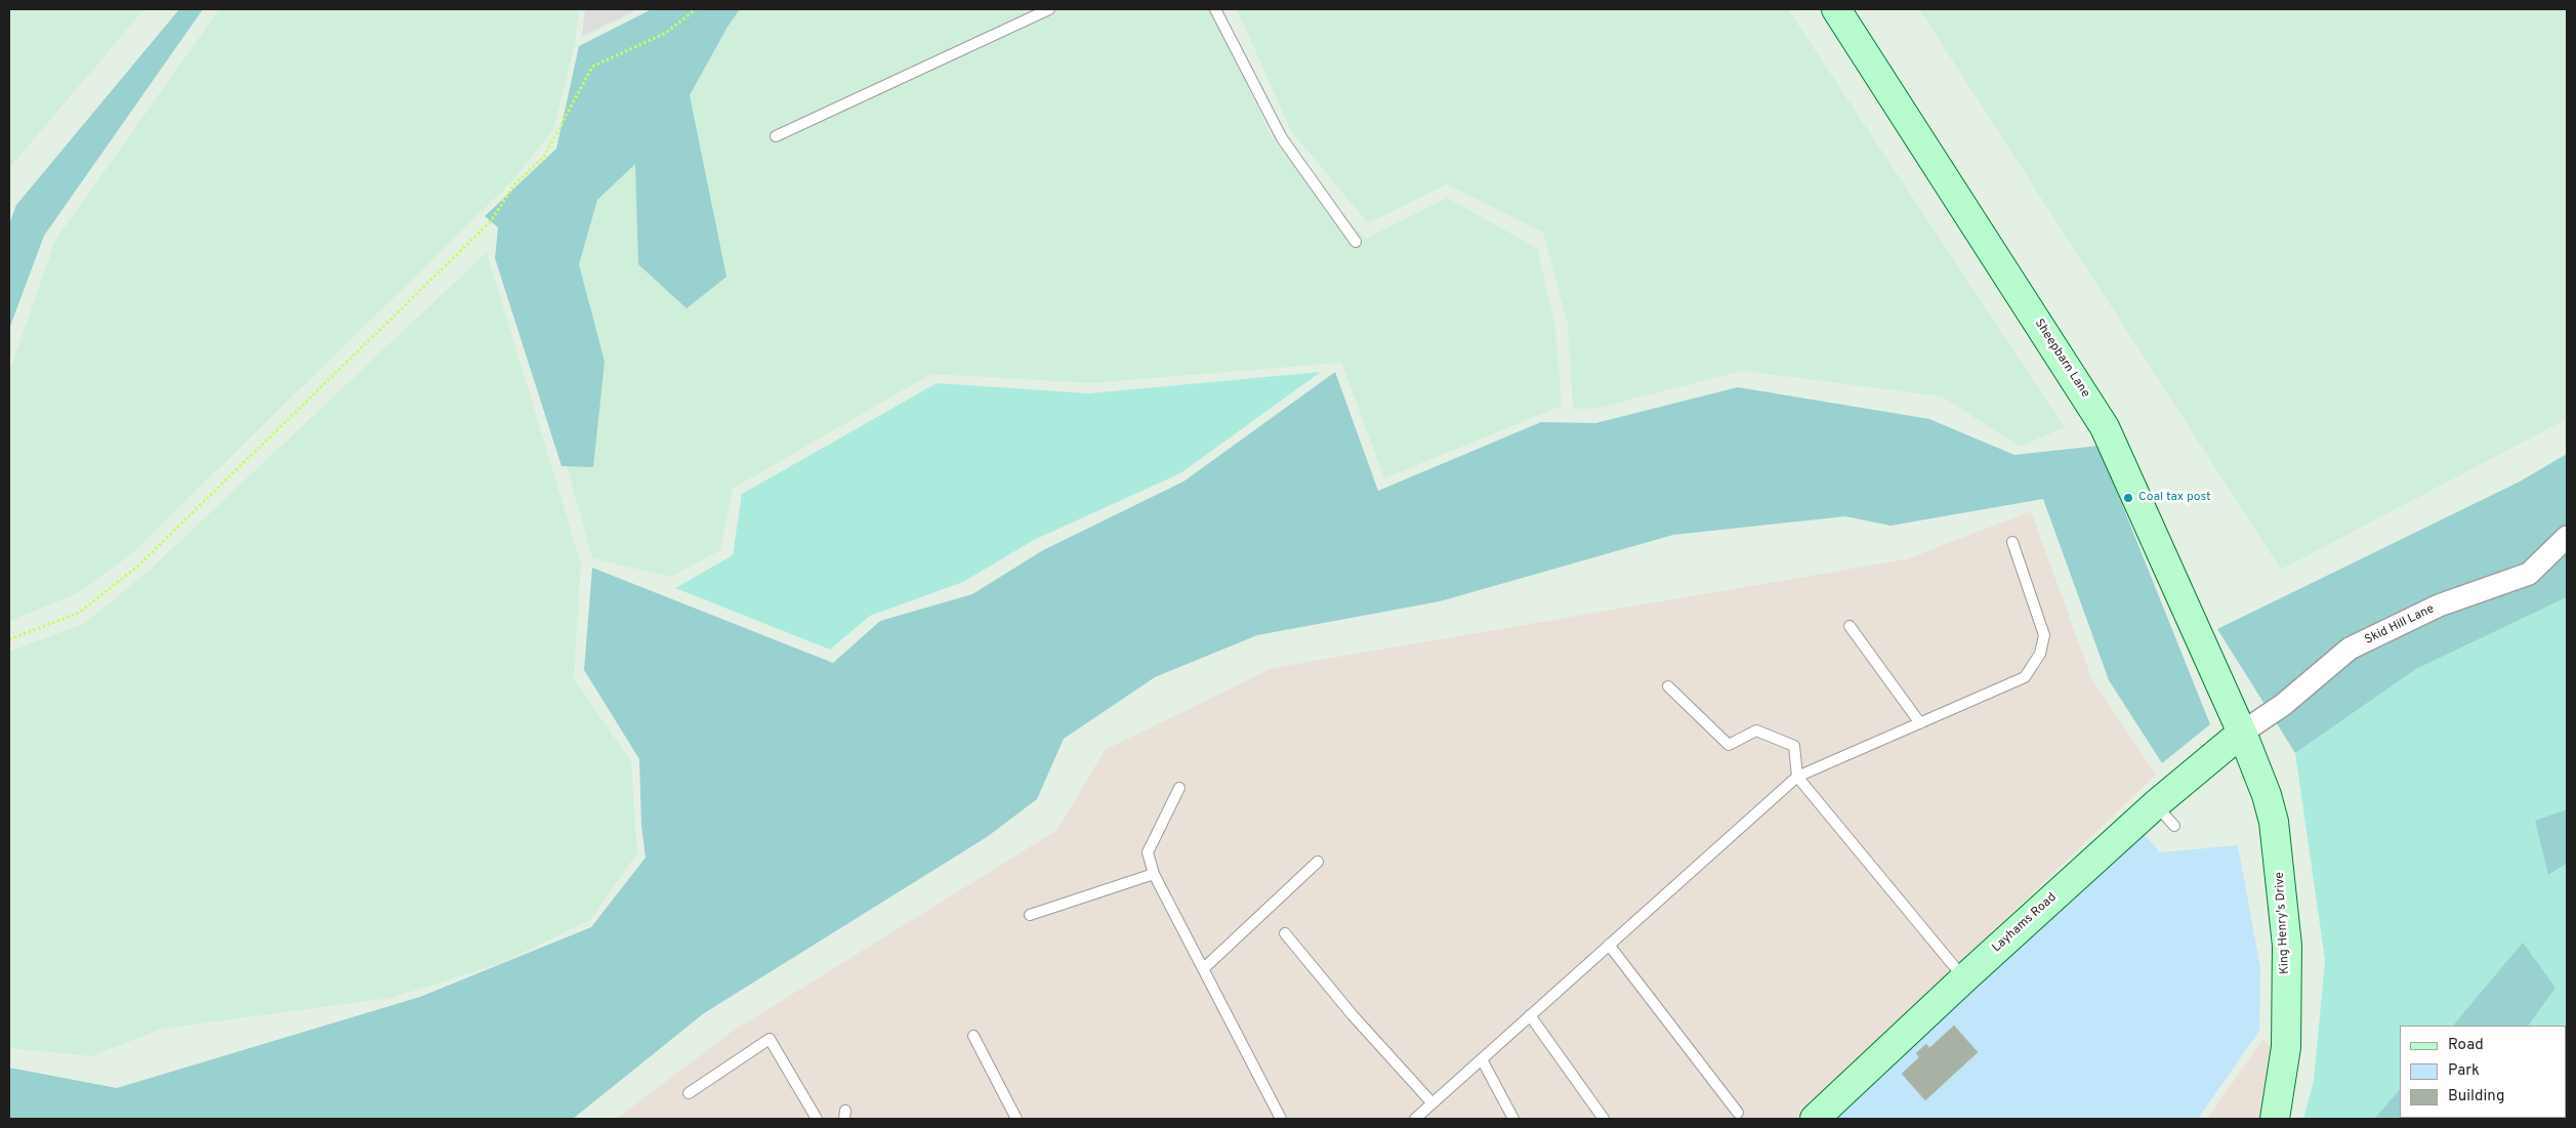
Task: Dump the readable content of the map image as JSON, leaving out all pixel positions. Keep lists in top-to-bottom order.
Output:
{
  "streets": {
    "street": [
      "Sheepbarn Lane",
      "Skid Hill Lane",
      "Layhams Road",
      "King Henry's Drive"
    ]
  },
  "crossings": [
    ["Sheepbarn Lane", "Skid Hill Lane"],
    ["Sheepbarn Lane", "Layhams Road"],
    ["Sheepbarn Lane", "King Henry's Drive"],
    ["Skid Hill Lane", "Layhams Road"],
    ["Skid Hill Lane", "King Henry's Drive"],
    ["Layhams Road", "King Henry's Drive"]
  ],
  "places": ["Coal tax post"],
  "legend": ["Road", "Park", "Building"]
}
